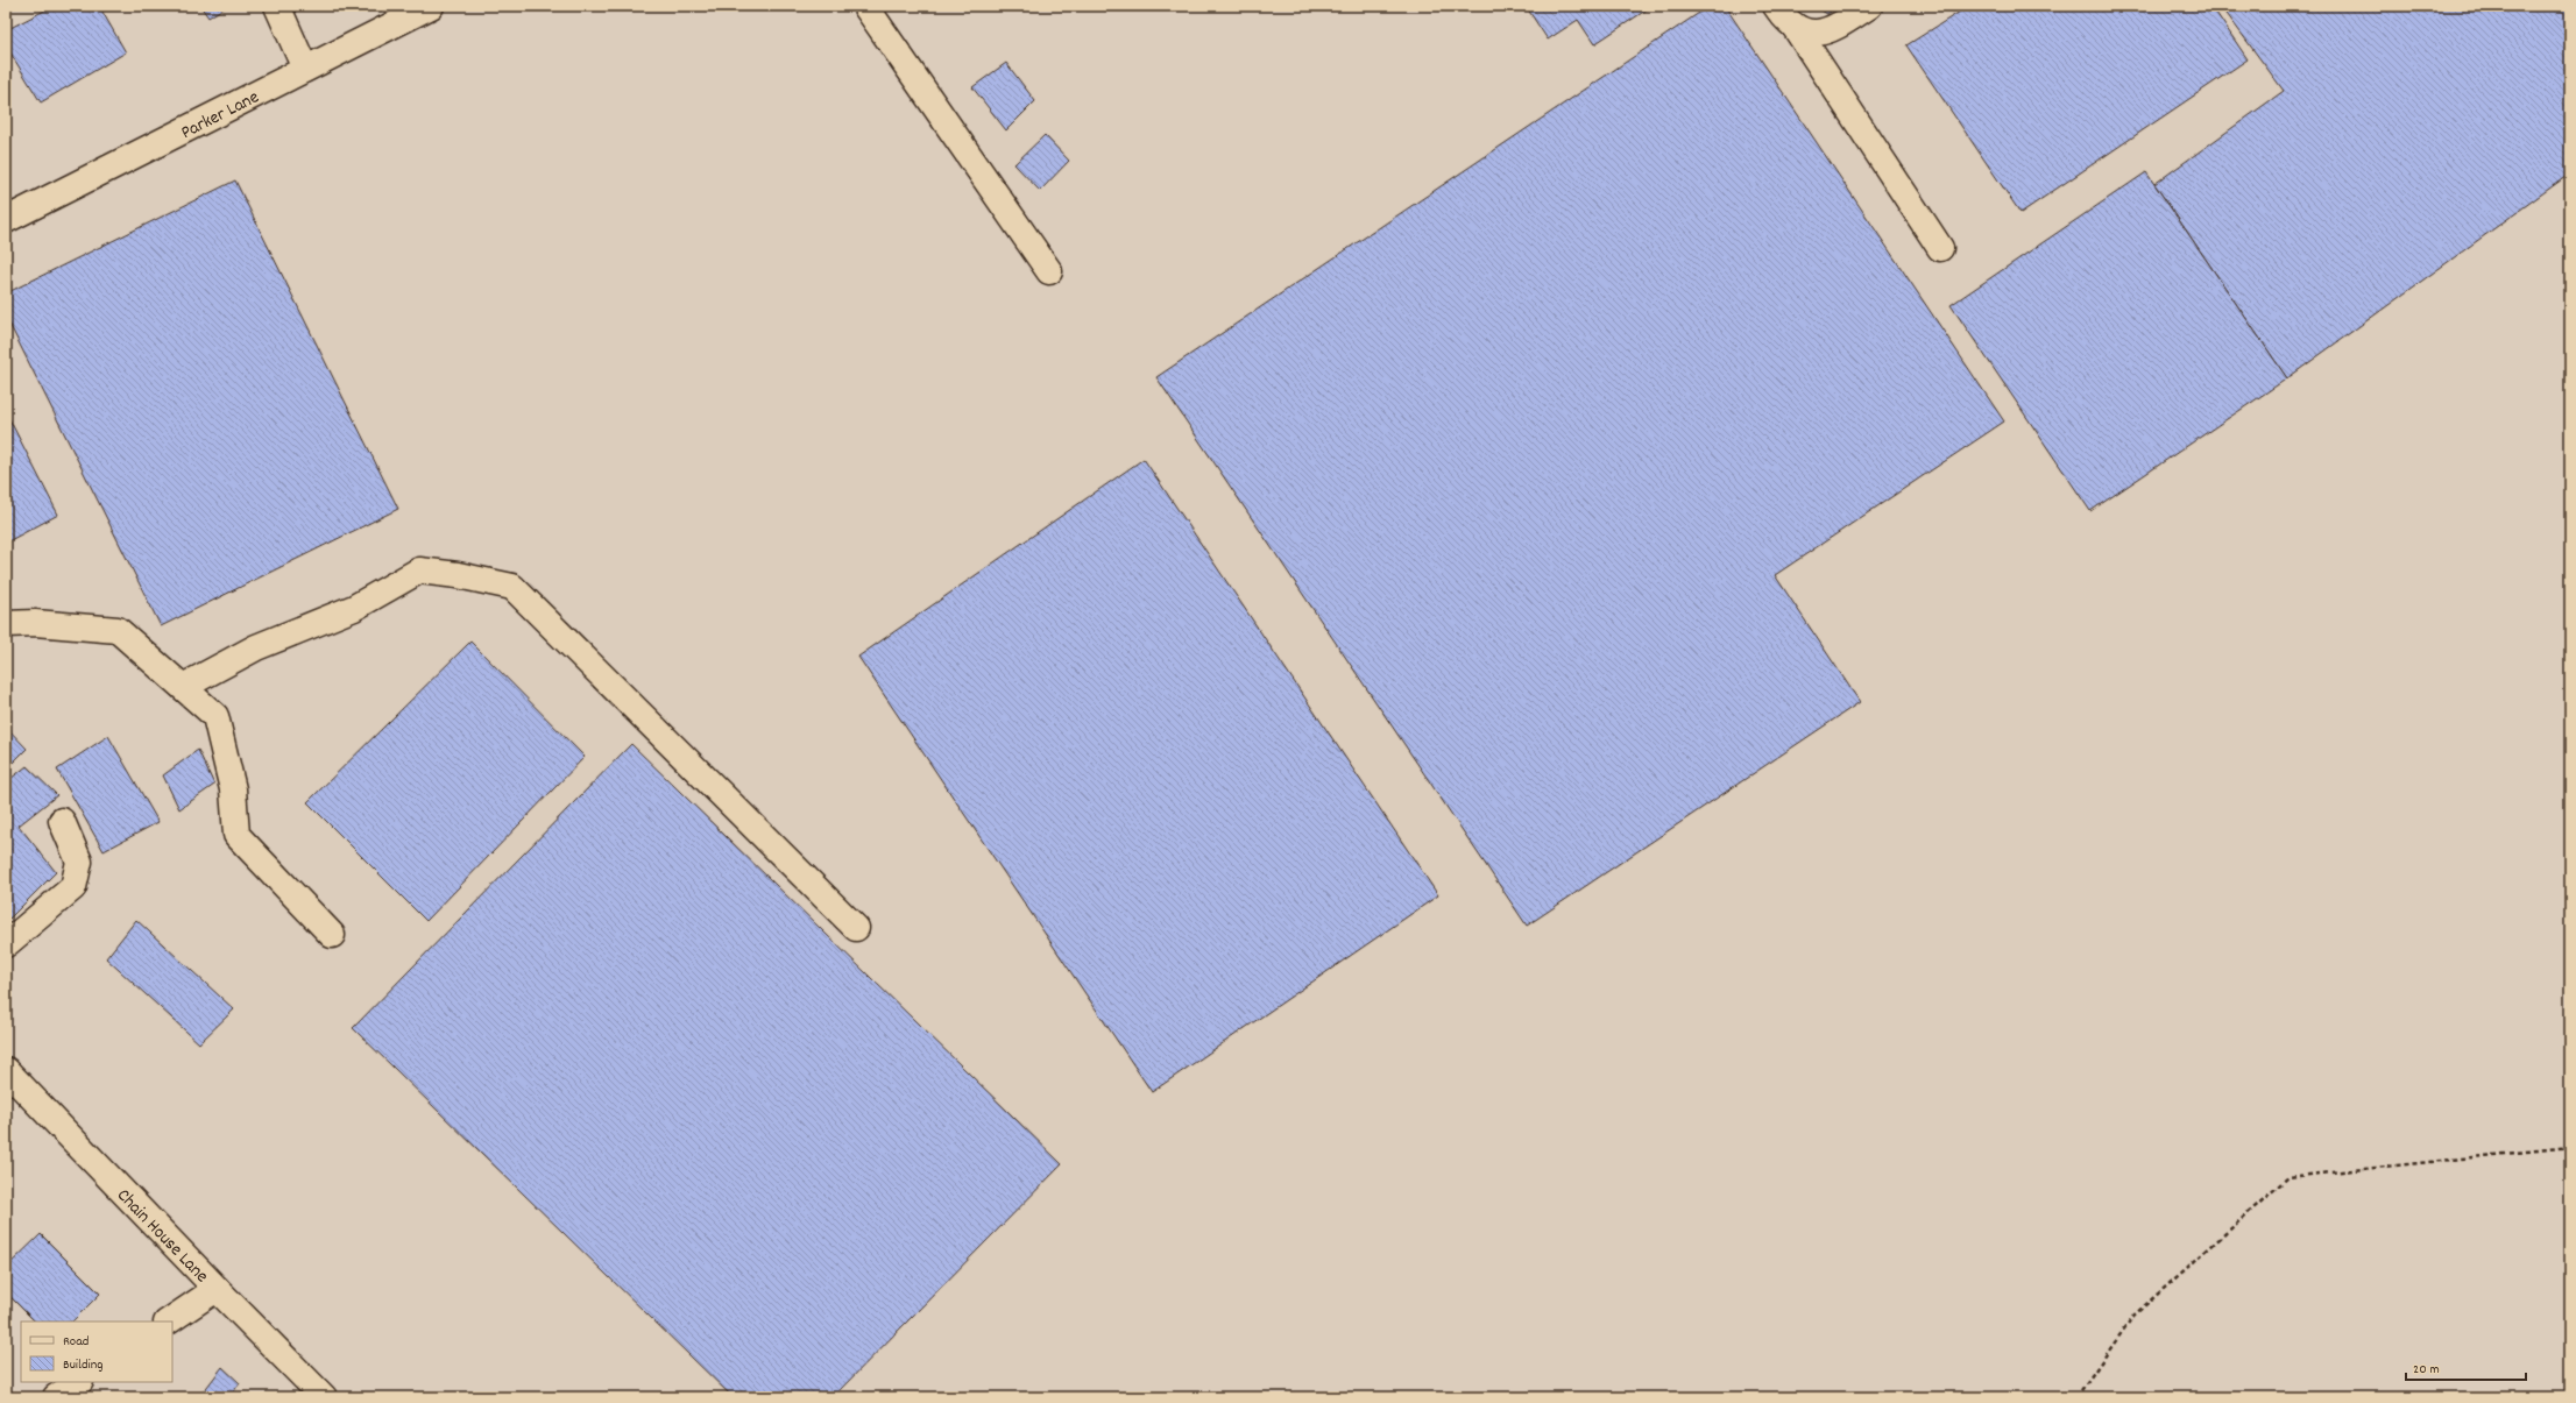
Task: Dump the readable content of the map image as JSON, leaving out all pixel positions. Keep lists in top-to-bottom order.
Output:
{
  "streets": {
    "street": ["Parker Lane", "Chain House Lane"]
  },
  "legend": ["Road", "Building"],
  "scale_bar": "20 m"
}
